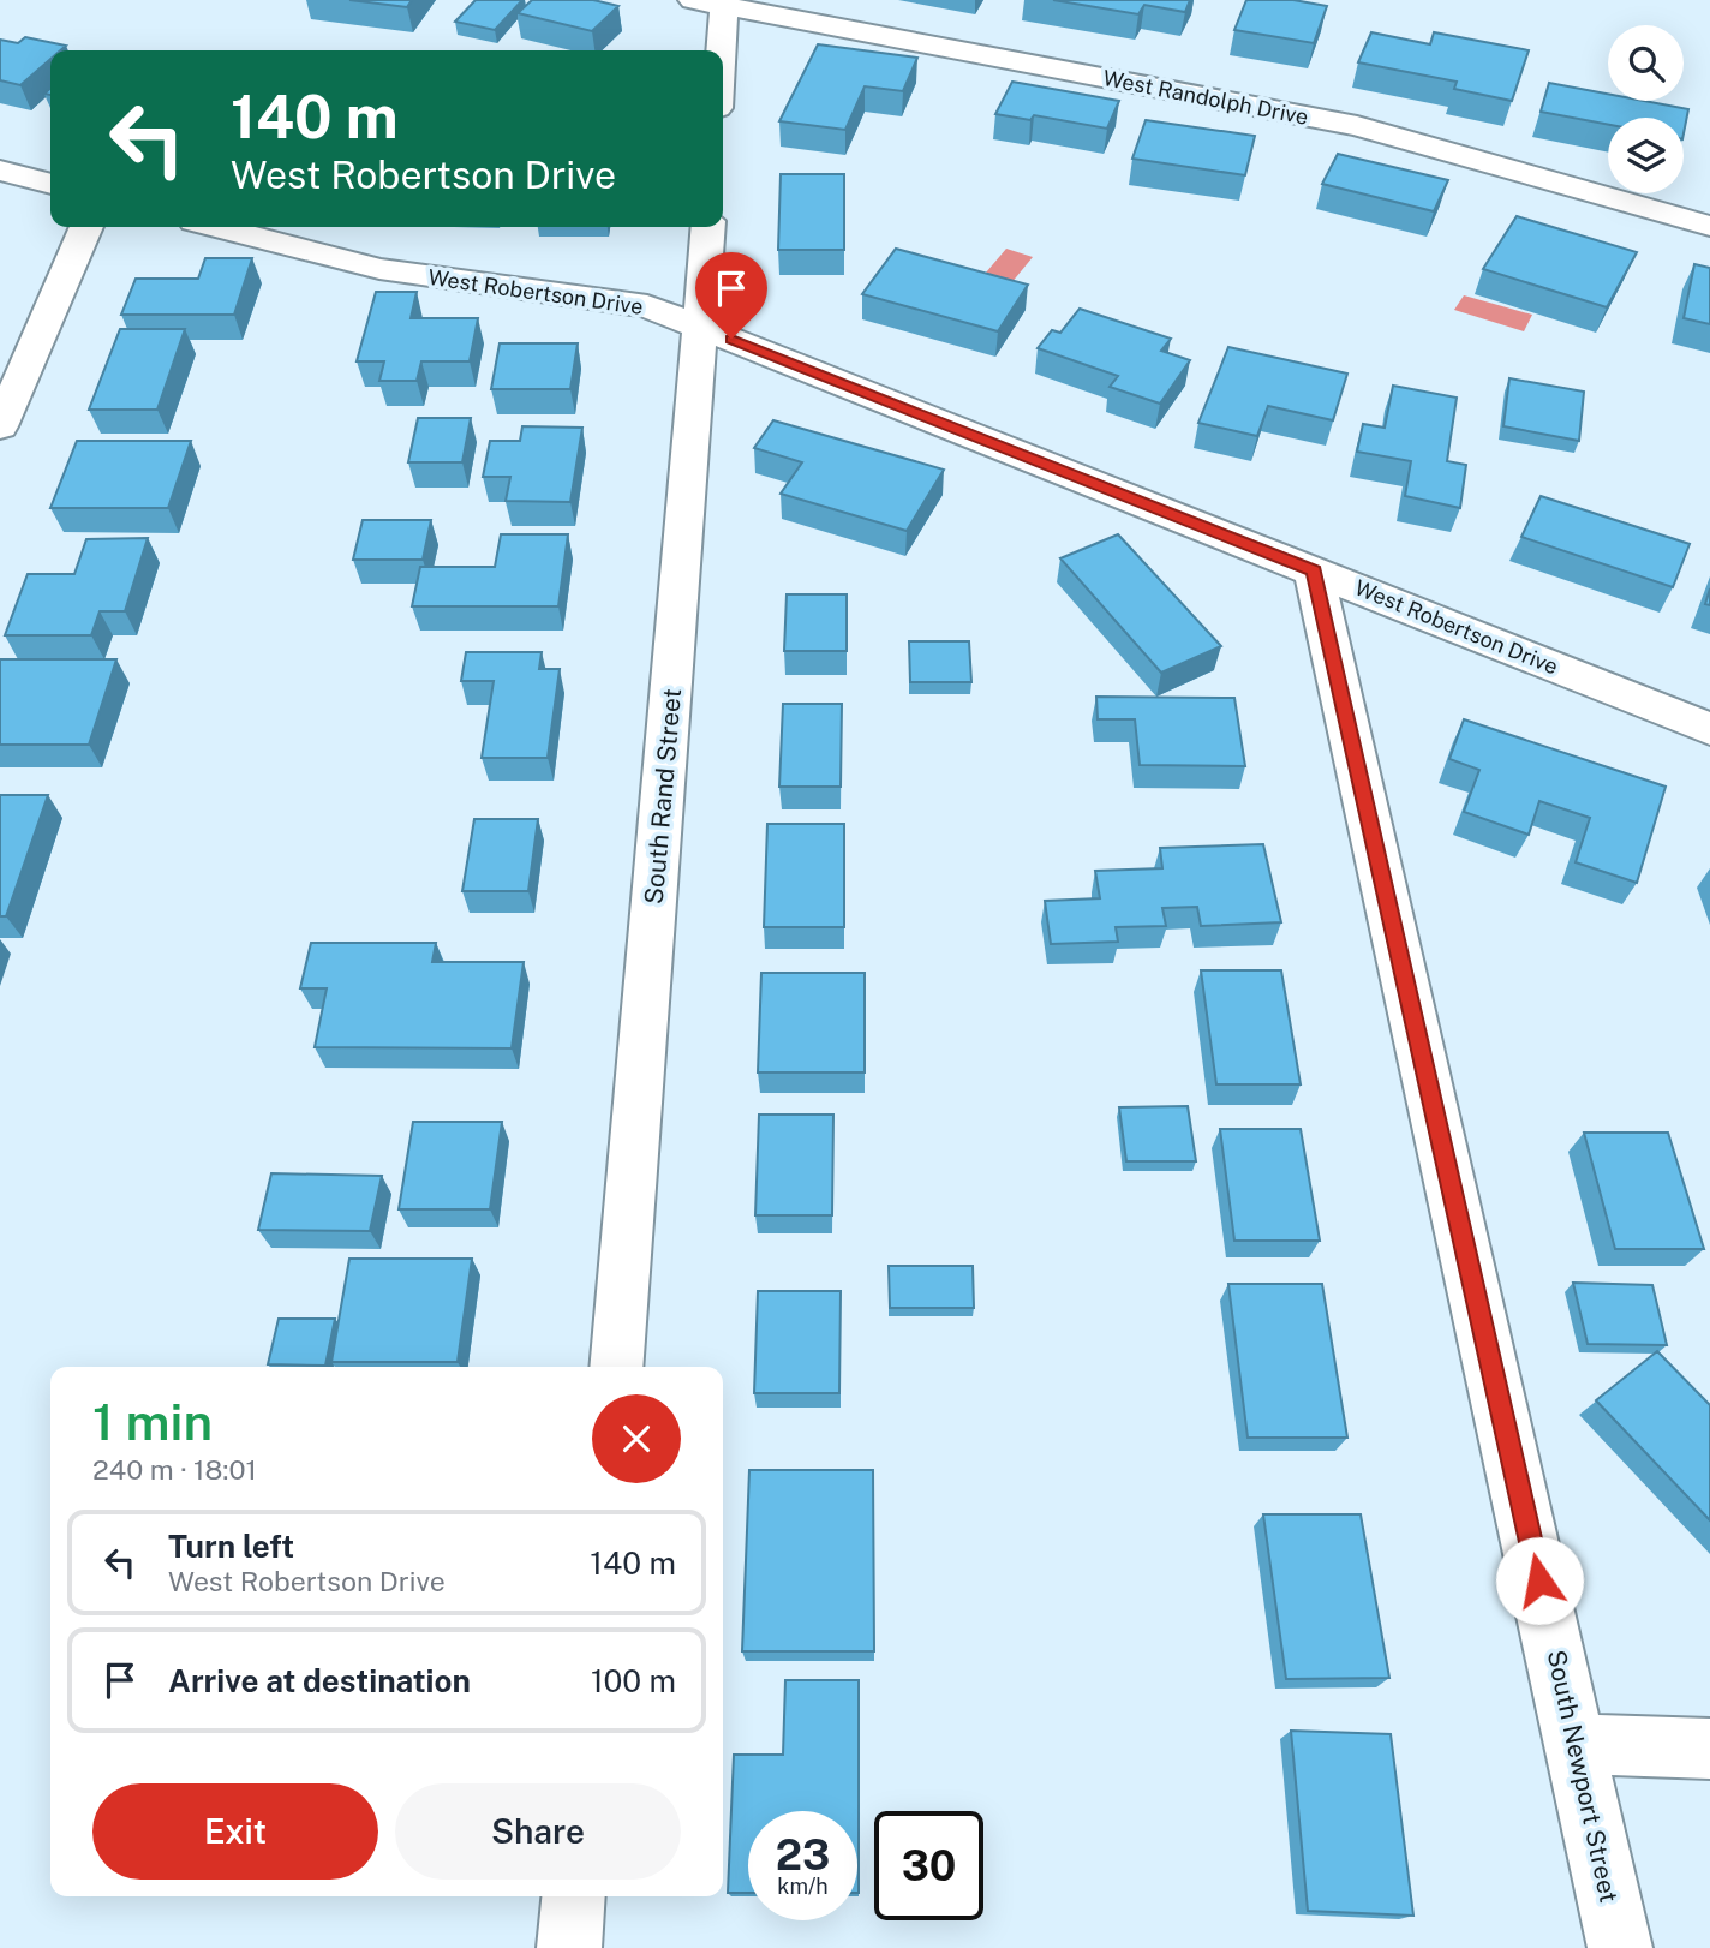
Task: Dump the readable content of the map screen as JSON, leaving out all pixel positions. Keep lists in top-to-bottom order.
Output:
{
  "streets": {
    "street": [
      "West Randolph Drive",
      "West Robertson Drive",
      "South Rand Street",
      "South Newport Street"
    ]
  },
  "crossings": [
    ["West Robertson Drive", "South Rand Street"],
    ["West Robertson Drive", "South Newport Street"]
  ],
  "page": {
    "turn": ["140 m", "West Robertson Drive"],
    "heading": ["1 min", "240 m · 18:01"],
    "list": [
      {
        "name": "Turn left",
        "note": "West Robertson Drive",
        "value": "140 m"
      },
      {
        "name": "Arrive at destination",
        "value": "100 m"
      }
    ],
    "buttons": ["Exit", "Share"],
    "speed": "23 km/h",
    "limit": "30"
  }
}
